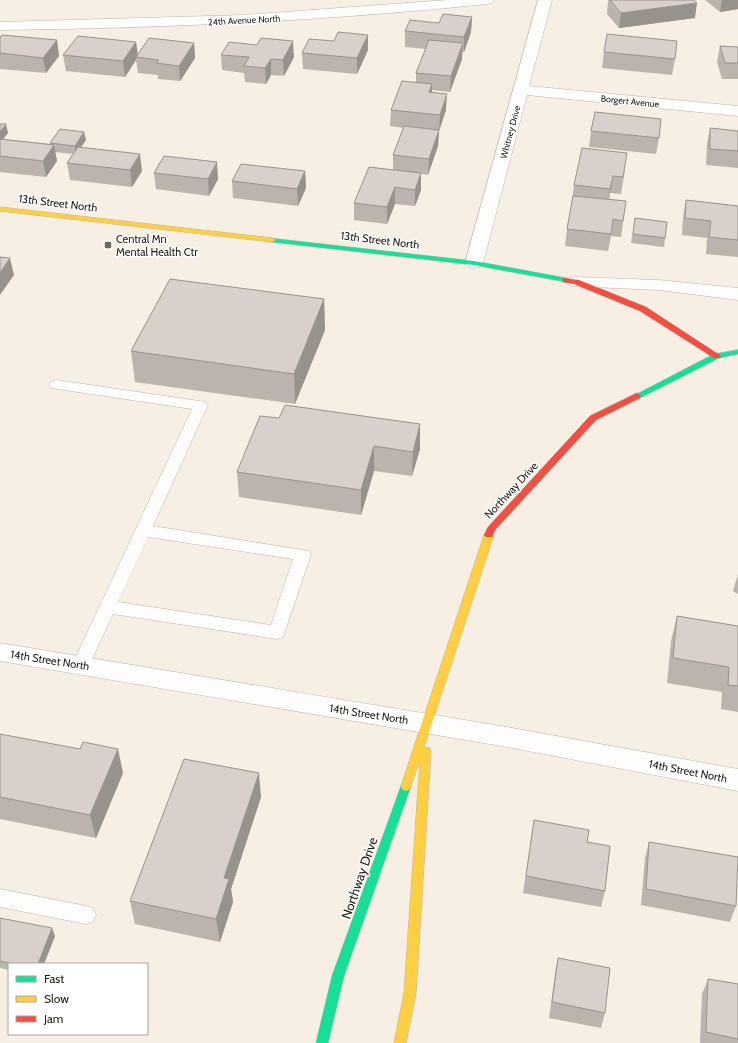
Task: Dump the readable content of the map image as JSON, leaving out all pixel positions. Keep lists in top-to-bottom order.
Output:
{
  "streets": {
    "street": [
      "24th Avenue North",
      "Borgert Avenue",
      "Whitney Drive",
      "13th Street North",
      "Northway Drive",
      "14th Street North"
    ]
  },
  "crossings": [
    ["Borgert Avenue", "Whitney Drive"],
    ["Whitney Drive", "13th Street North"],
    ["13th Street North", "Northway Drive"],
    ["Northway Drive", "14th Street North"]
  ],
  "places": {
    "transit": ["Central Mn Mental Health Ctr"]
  },
  "legend": ["Fast", "Slow", "Jam"]
}
